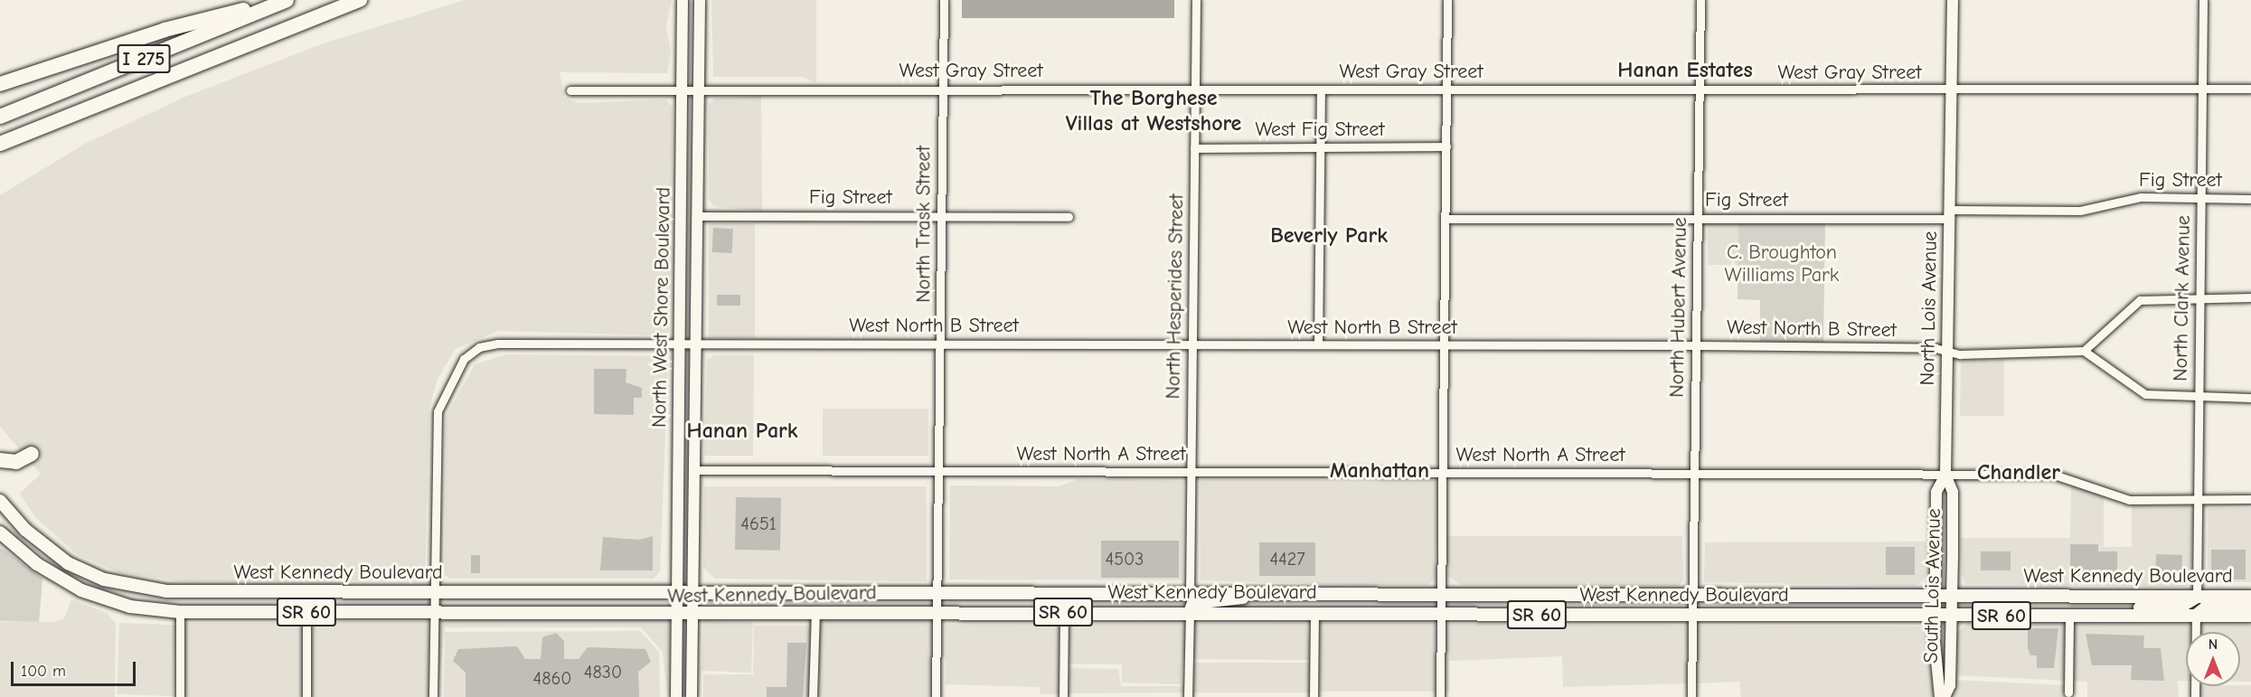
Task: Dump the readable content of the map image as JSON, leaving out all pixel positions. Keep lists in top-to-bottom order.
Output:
{
  "streets": {
    "highway": ["I 275"],
    "main road": [
      "North West Shore Boulevard",
      "North Lois Avenue",
      "West Kennedy Boulevard",
      "South Lois Avenue",
      "SR 60"
    ],
    "street": [
      "West Gray Street",
      "West Fig Street",
      "Fig Street",
      "North Trask Street",
      "North Hesperides Street",
      "North Clark Avenue",
      "North Hubert Avenue",
      "West North B Street",
      "West North A Street"
    ]
  },
  "crossings": [
    ["West Gray Street", "North Trask Street"],
    ["West Gray Street", "North Hesperides Street"],
    ["West Gray Street", "North Clark Avenue"],
    ["West Gray Street", "North West Shore Boulevard"],
    ["West Gray Street", "North Hubert Avenue"],
    ["West Gray Street", "North Lois Avenue"],
    ["West Fig Street", "North Hesperides Street"],
    ["Fig Street", "North Trask Street"],
    ["Fig Street", "North Clark Avenue"],
    ["Fig Street", "North Hubert Avenue"],
    ["Fig Street", "North Lois Avenue"],
    ["North Trask Street", "West North B Street"],
    ["North Trask Street", "West North A Street"],
    ["North Trask Street", "West Kennedy Boulevard"],
    ["North Hesperides Street", "West North B Street"],
    ["North Hesperides Street", "West North A Street"],
    ["North Hesperides Street", "West Kennedy Boulevard"],
    ["North Clark Avenue", "West North A Street"],
    ["North Clark Avenue", "West Kennedy Boulevard"],
    ["North West Shore Boulevard", "West North B Street"],
    ["North West Shore Boulevard", "West Kennedy Boulevard"],
    ["North Hubert Avenue", "West North B Street"],
    ["North Hubert Avenue", "West North A Street"],
    ["North Hubert Avenue", "West Kennedy Boulevard"],
    ["North Lois Avenue", "West North B Street"],
    ["North Lois Avenue", "West North A Street"],
    ["North Lois Avenue", "West Kennedy Boulevard"],
    ["North Lois Avenue", "South Lois Avenue"],
    ["West North B Street", "West Kennedy Boulevard"],
    ["West North A Street", "South Lois Avenue"],
    ["West Kennedy Boulevard", "South Lois Avenue"]
  ],
  "districts": [
    "Hanan Estates",
    "The Borghese Villas at Westshore",
    "Beverly Park",
    "Hanan Park",
    "Manhattan",
    "Chandler"
  ],
  "parks": ["C. Broughton Williams Park"],
  "house_numbers": [
    "4651",
    "4503",
    "4427",
    "4830",
    "4860"
  ],
  "scale_bar": "100 m",
  "north": "top"
}
